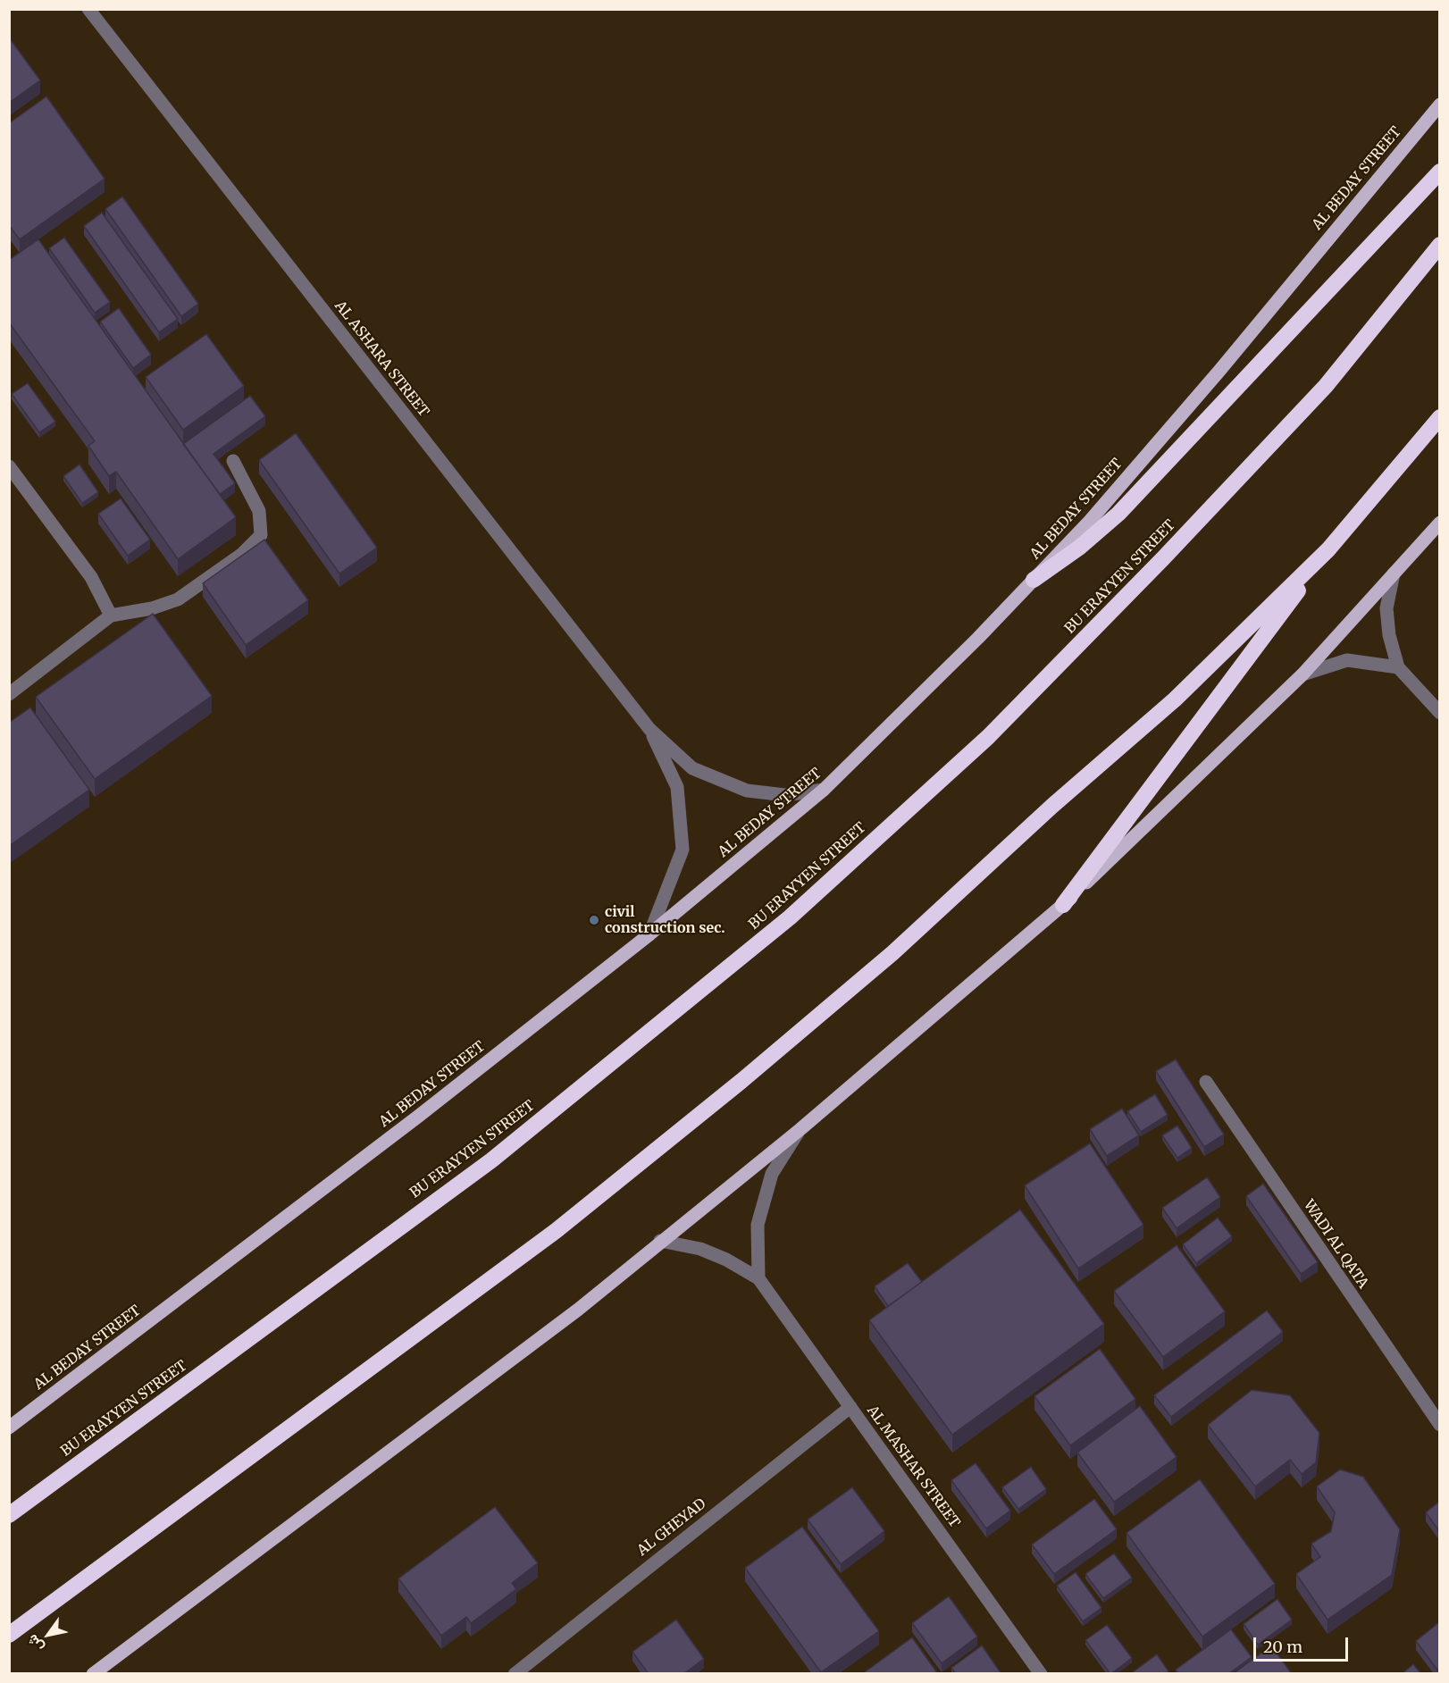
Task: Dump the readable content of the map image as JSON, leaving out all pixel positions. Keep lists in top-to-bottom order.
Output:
{
  "streets": {
    "highway": ["BU ERAYYEN STREET"],
    "main road": ["AL BEDAY STREET"],
    "street": [
      "AL ASHARA STREET",
      "WADI AL QATA",
      "AL MASHAR STREET",
      "AL GHEYAD"
    ]
  },
  "crossings": [
    ["AL BEDAY STREET", "AL ASHARA STREET"],
    ["AL MASHAR STREET", "AL GHEYAD"]
  ],
  "places": ["civil construction sec."],
  "scale_bar": "20 m",
  "north": "bottom left"
}
